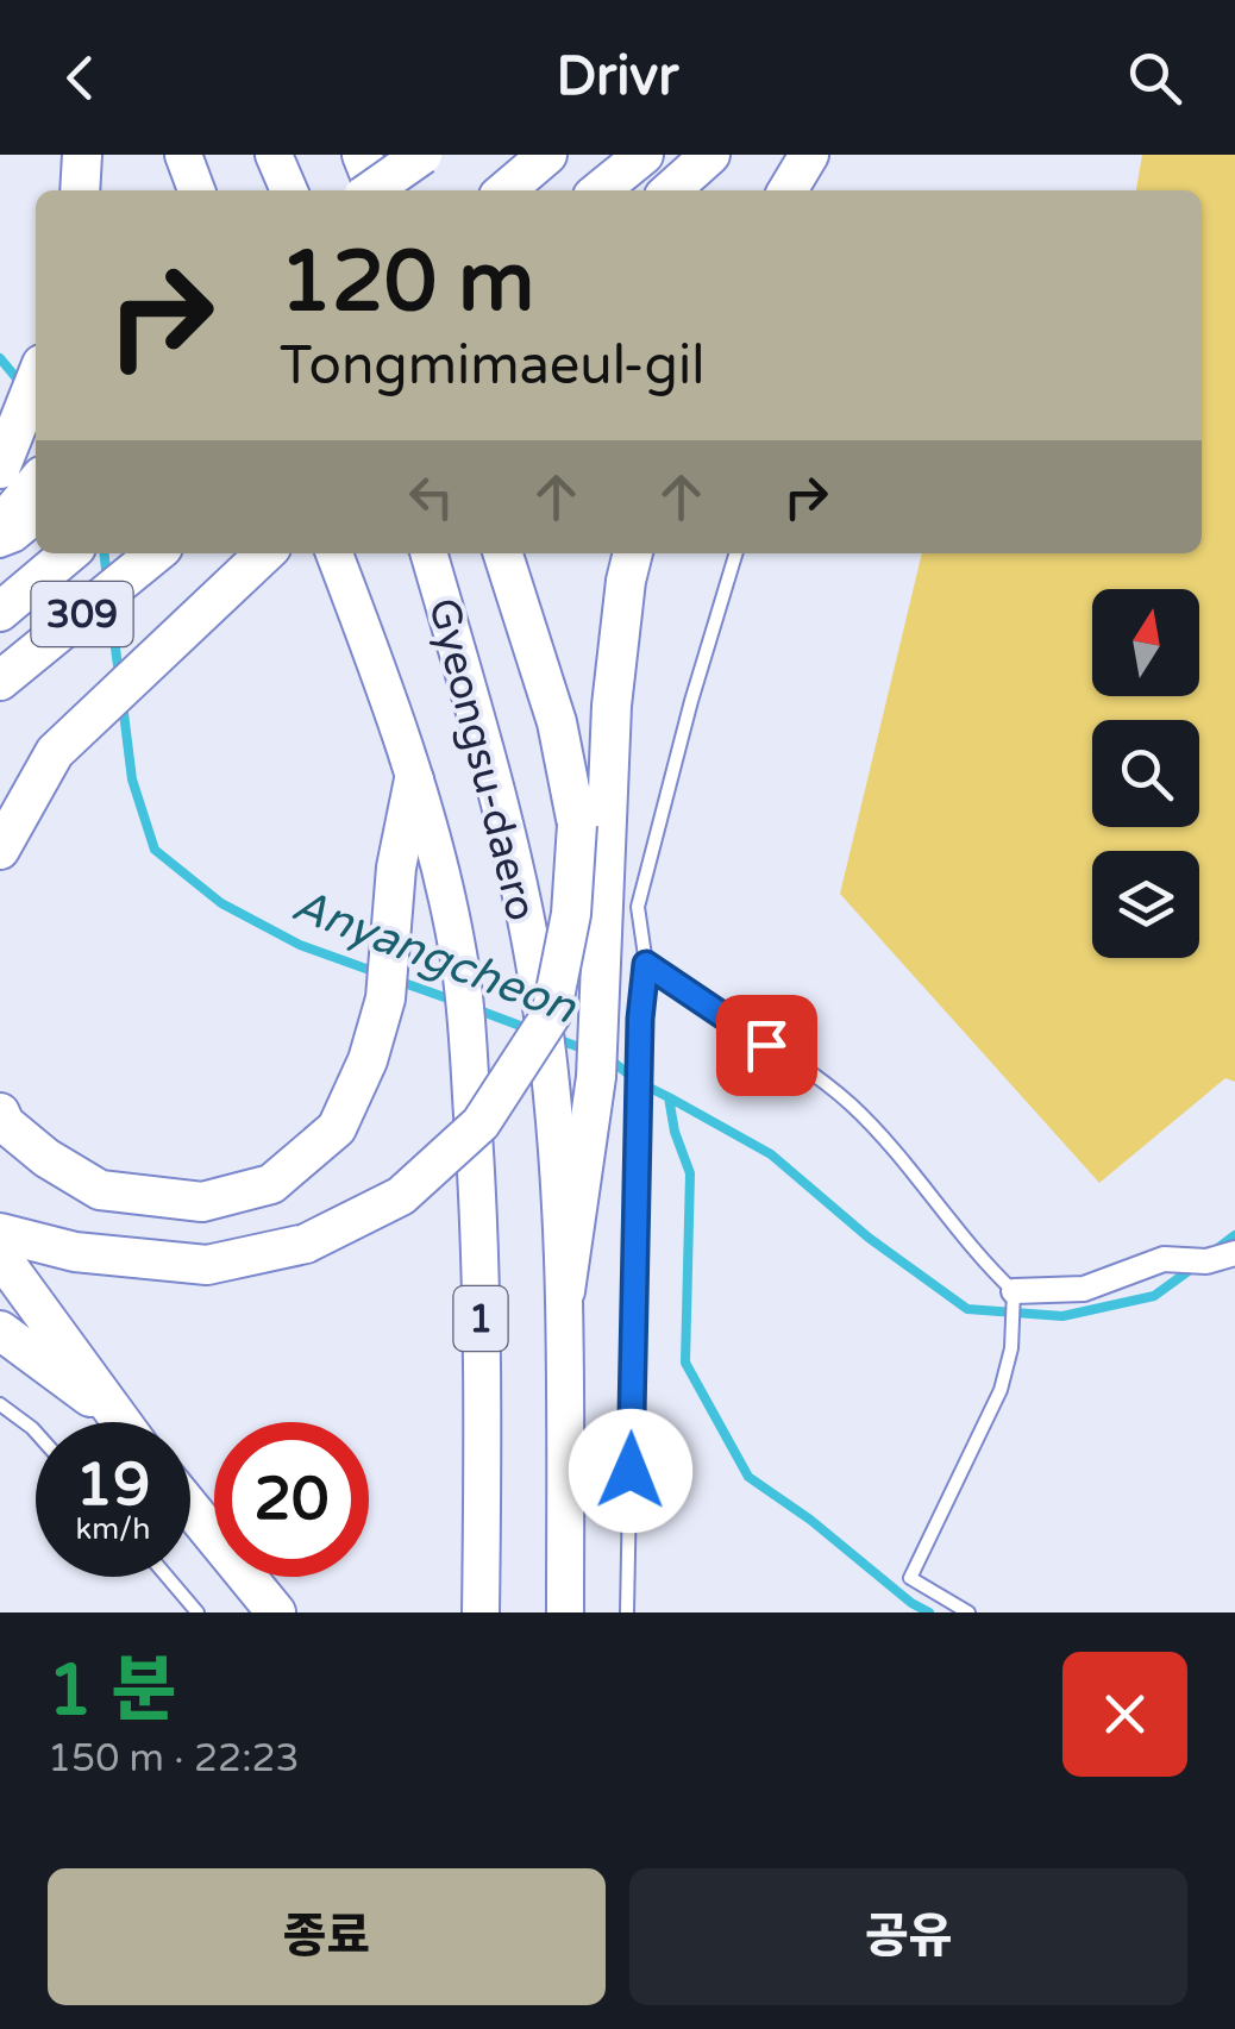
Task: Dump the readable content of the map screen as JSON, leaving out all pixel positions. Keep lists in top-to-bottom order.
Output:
{
  "streets": {
    "highway": ["309"],
    "main road": ["Gyeongsu-daero", "1"]
  },
  "water": ["Anyangcheon"],
  "north": "top",
  "page": {
    "header": "Drivr",
    "turn": ["120 m", "Tongmimaeul-gil"],
    "speed": "19 km/h",
    "limit": "20",
    "heading": ["1 분", "150 m · 22:23"],
    "buttons": ["종료", "공유"]
  }
}
